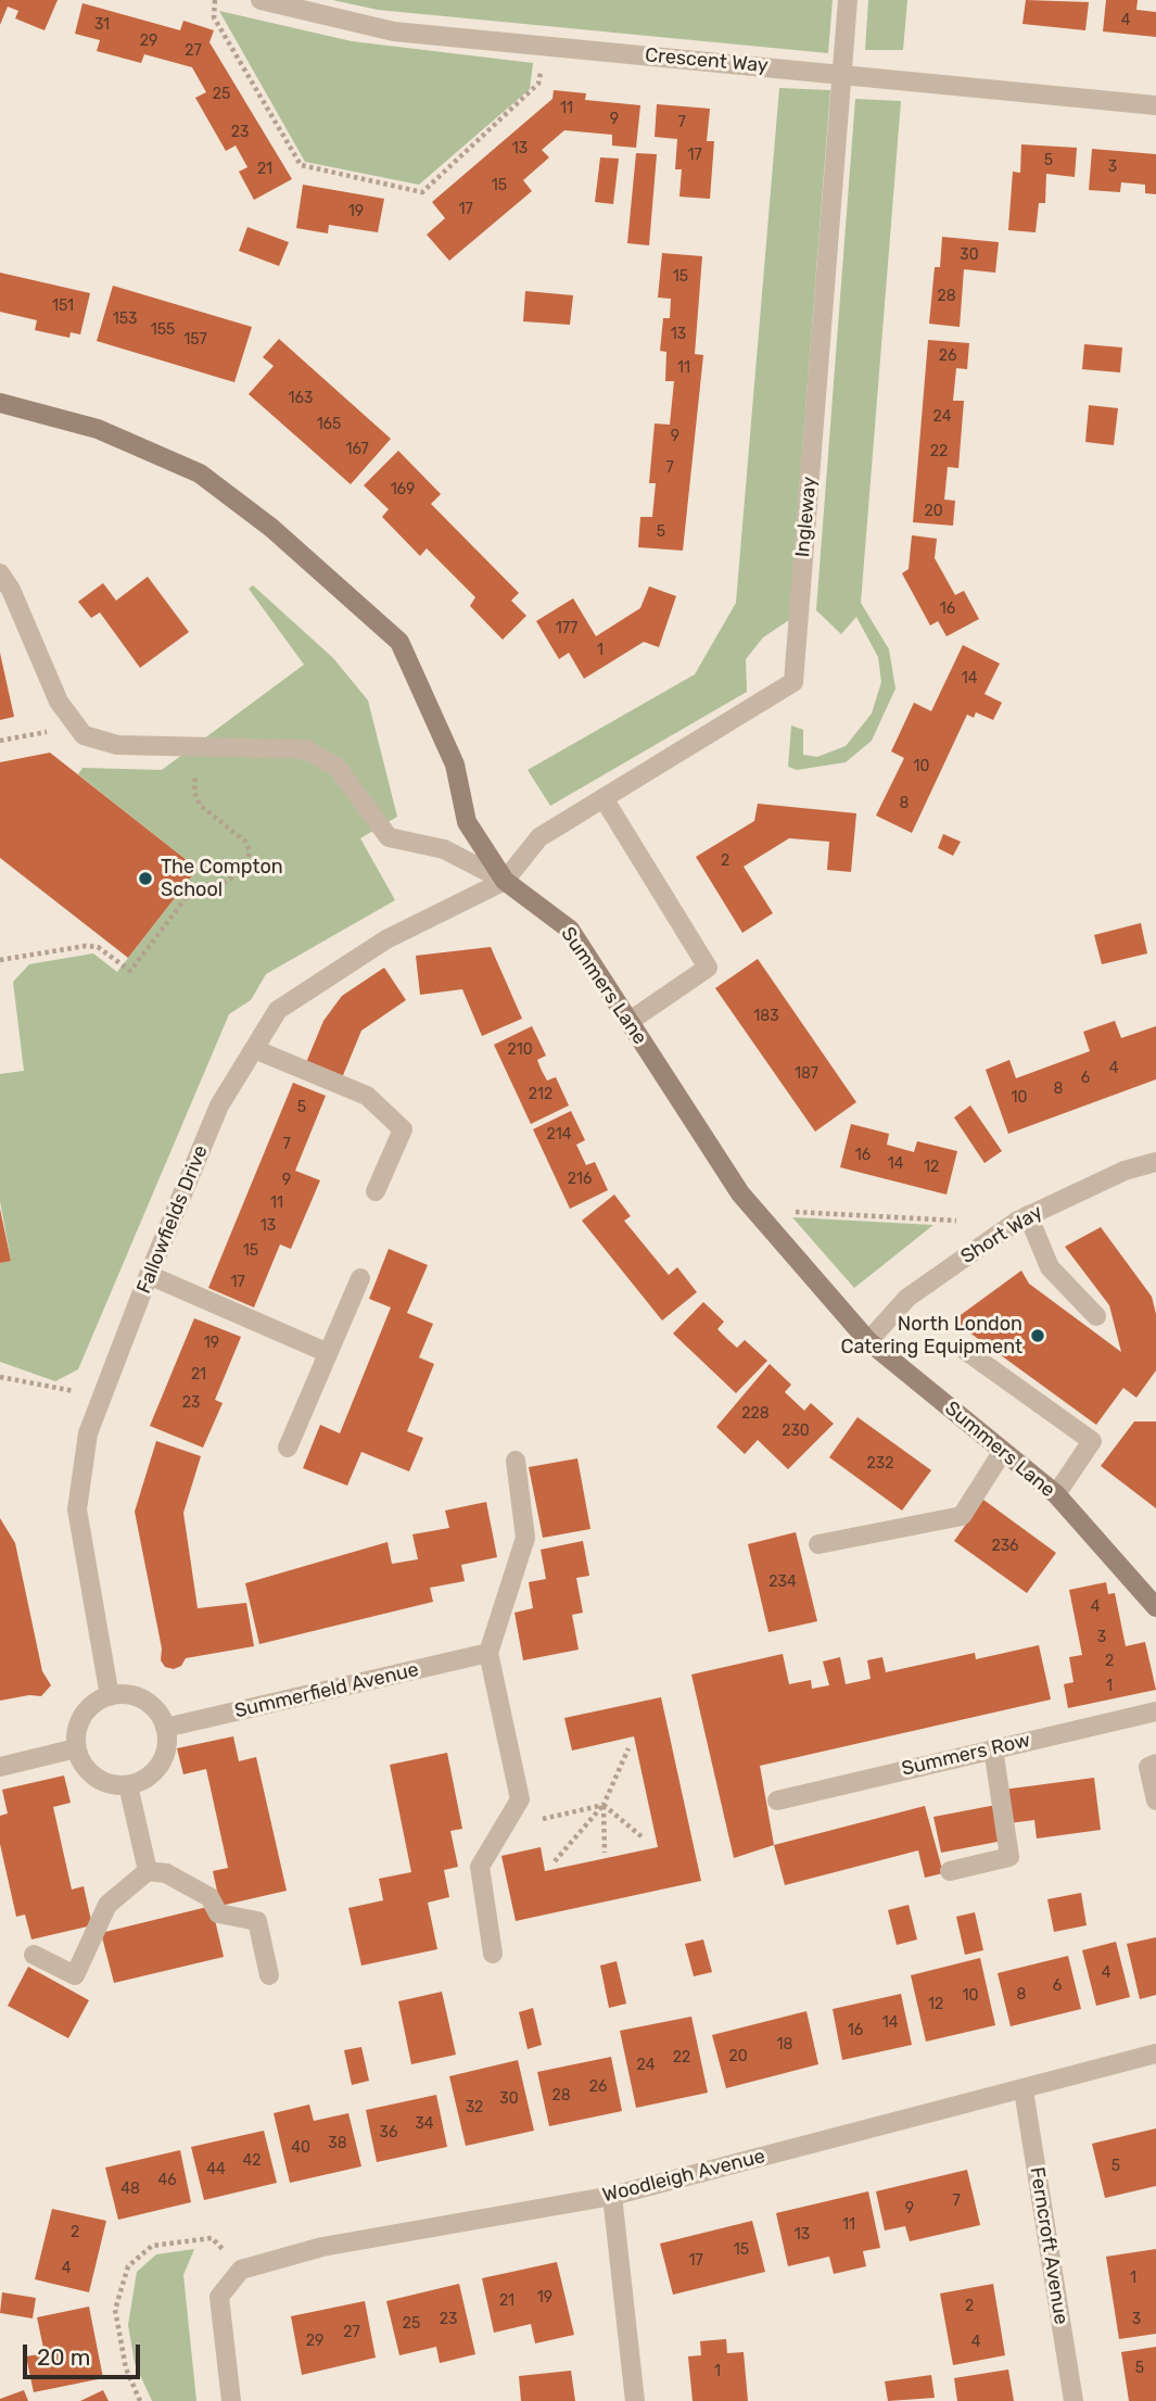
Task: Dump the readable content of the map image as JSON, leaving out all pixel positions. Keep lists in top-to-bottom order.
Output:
{
  "streets": {
    "street": [
      "Crescent Way",
      "Ingleway",
      "Summers Lane",
      "Fallowfields Drive",
      "Short Way",
      "Summerfield Avenue",
      "Summers Row",
      "Woodleigh Avenue",
      "Ferncroft Avenue"
    ]
  },
  "crossings": [
    ["Crescent Way", "Ingleway"],
    ["Ingleway", "Summers Lane"],
    ["Ingleway", "Fallowfields Drive"],
    ["Summers Lane", "Fallowfields Drive"],
    ["Summers Lane", "Short Way"],
    ["Fallowfields Drive", "Summerfield Avenue"],
    ["Woodleigh Avenue", "Ferncroft Avenue"]
  ],
  "places": ["The Compton School", "North London Catering Equipment"],
  "house_numbers": [
    "4",
    "31",
    "29",
    "27",
    "25",
    "11",
    "9",
    "7",
    "23",
    "13",
    "17",
    "5",
    "3",
    "21",
    "15",
    "17",
    "19",
    "30",
    "15",
    "28",
    "151",
    "153",
    "155",
    "13",
    "157",
    "26",
    "11",
    "163",
    "24",
    "165",
    "9",
    "167",
    "22",
    "7",
    "169",
    "20",
    "5",
    "16",
    "177",
    "1",
    "14",
    "10",
    "8",
    "2",
    "183",
    "210",
    "4",
    "187",
    "6",
    "8",
    "212",
    "10",
    "5",
    "214",
    "7",
    "16",
    "14",
    "12",
    "216",
    "9",
    "11",
    "13",
    "15",
    "17",
    "19",
    "21",
    "23",
    "228",
    "230",
    "232",
    "236",
    "234",
    "4",
    "3",
    "2",
    "1",
    "4",
    "6",
    "8",
    "10",
    "12",
    "14",
    "16",
    "18",
    "20",
    "22",
    "24",
    "26",
    "28",
    "30",
    "32",
    "34",
    "36",
    "38",
    "40",
    "42",
    "5",
    "44",
    "46",
    "48",
    "7",
    "9",
    "11",
    "2",
    "13",
    "15",
    "17",
    "4",
    "1",
    "19",
    "21",
    "2",
    "23",
    "3",
    "25",
    "27",
    "29",
    "4",
    "5",
    "1"
  ],
  "scale_bar": "20 m"
}
